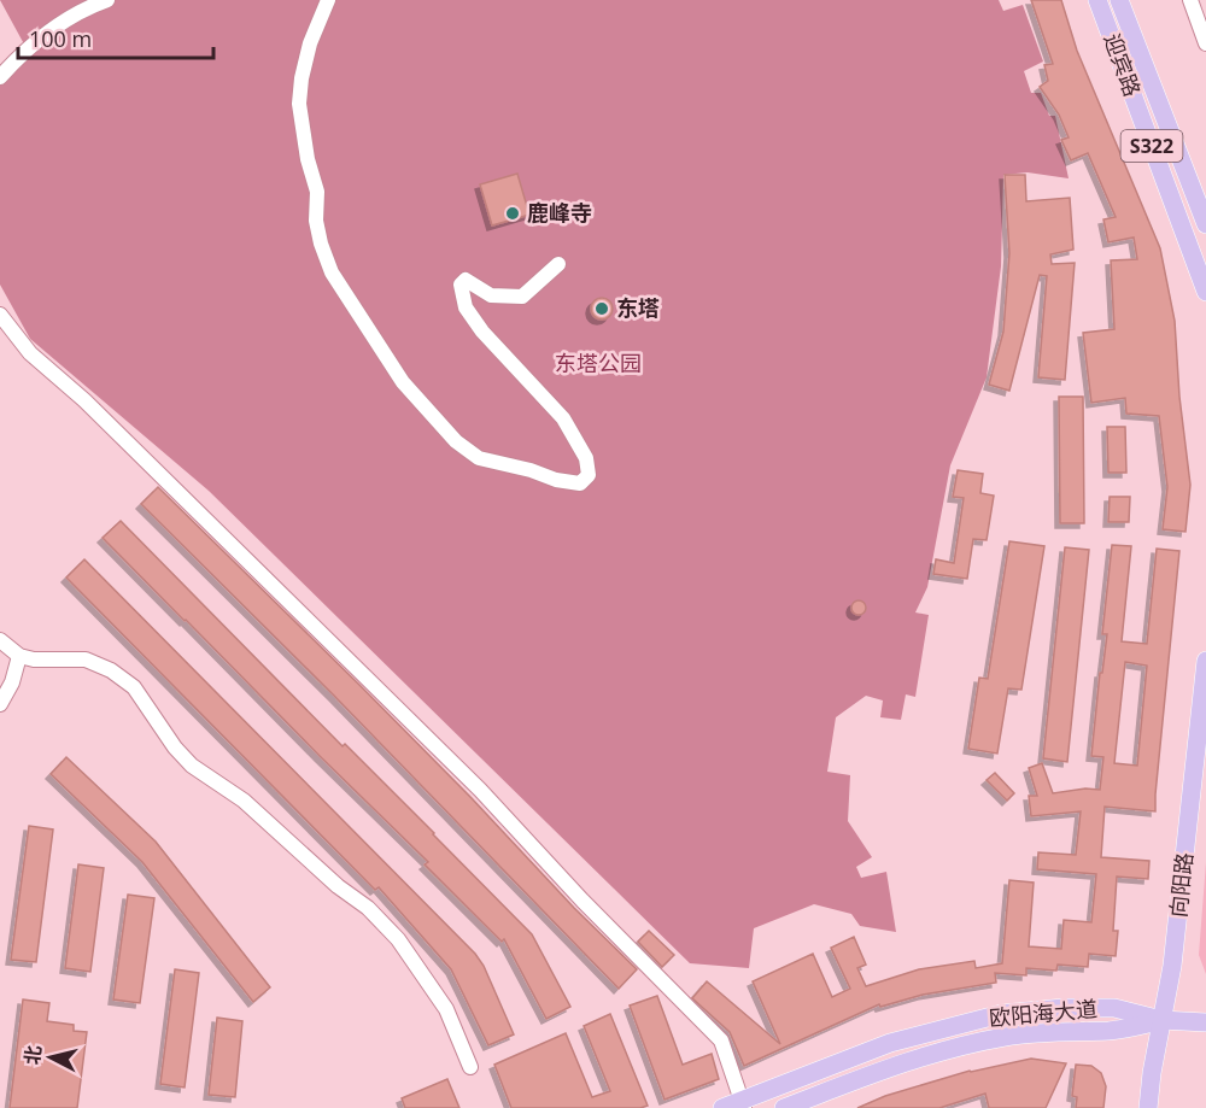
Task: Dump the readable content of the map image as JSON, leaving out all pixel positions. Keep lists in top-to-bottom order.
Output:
{
  "streets": {
    "main road": [
      "迎宾路",
      "S322",
      "向阳路",
      "欧阳海大道"
    ]
  },
  "crossings": [
    ["向阳路", "欧阳海大道"]
  ],
  "parks": ["东塔公园"],
  "places": ["鹿峰寺", "东塔"],
  "scale_bar": "100 m",
  "north": "left"
}
